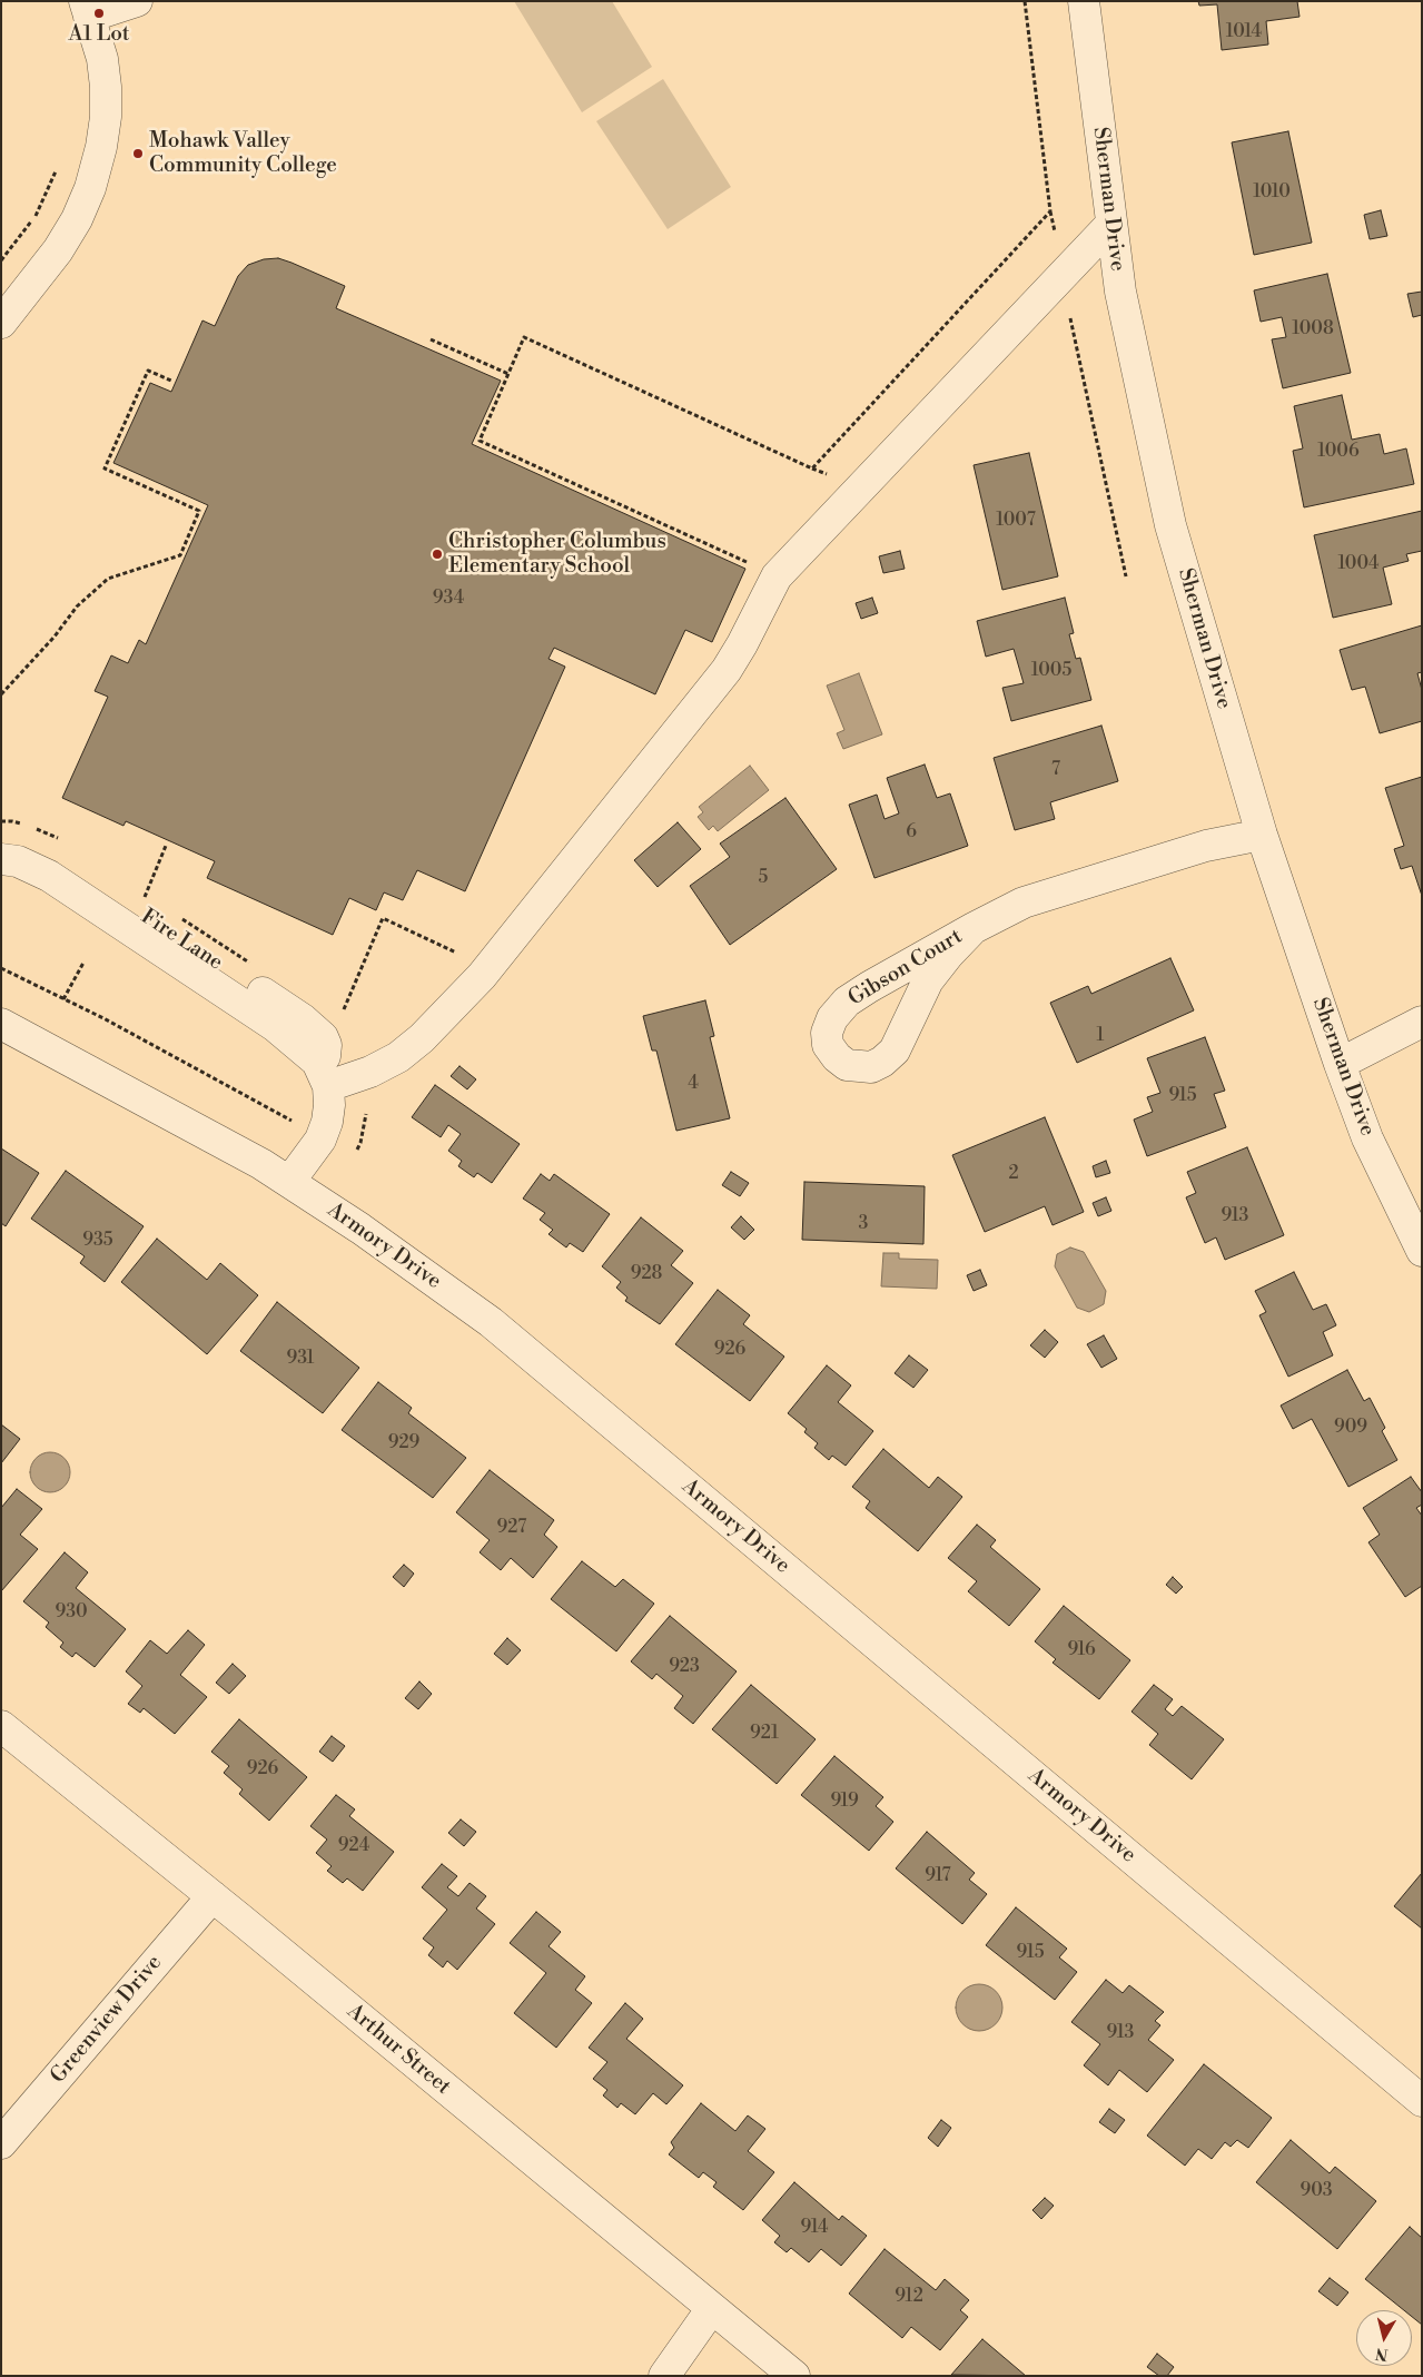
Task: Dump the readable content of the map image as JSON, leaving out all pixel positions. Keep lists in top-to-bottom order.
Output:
{
  "streets": {
    "street": [
      "Sherman Drive",
      "Fire Lane",
      "Gibson Court",
      "Armory Drive",
      "Greenview Drive",
      "Arthur Street"
    ]
  },
  "crossings": [
    ["Sherman Drive", "Gibson Court"],
    ["Fire Lane", "Armory Drive"],
    ["Greenview Drive", "Arthur Street"]
  ],
  "places": ["A1 Lot", "Mohawk Valley Community College", "Christopher Columbus Elementary School"],
  "house_numbers": [
    "1014",
    "1010",
    "1008",
    "1006",
    "1007",
    "1004",
    "934",
    "1005",
    "7",
    "6",
    "5",
    "1",
    "4",
    "915",
    "2",
    "913",
    "3",
    "935",
    "928",
    "926",
    "931",
    "909",
    "929",
    "927",
    "930",
    "916",
    "923",
    "921",
    "926",
    "919",
    "924",
    "917",
    "915",
    "913",
    "903",
    "914",
    "912"
  ],
  "north": "bottom"
}
